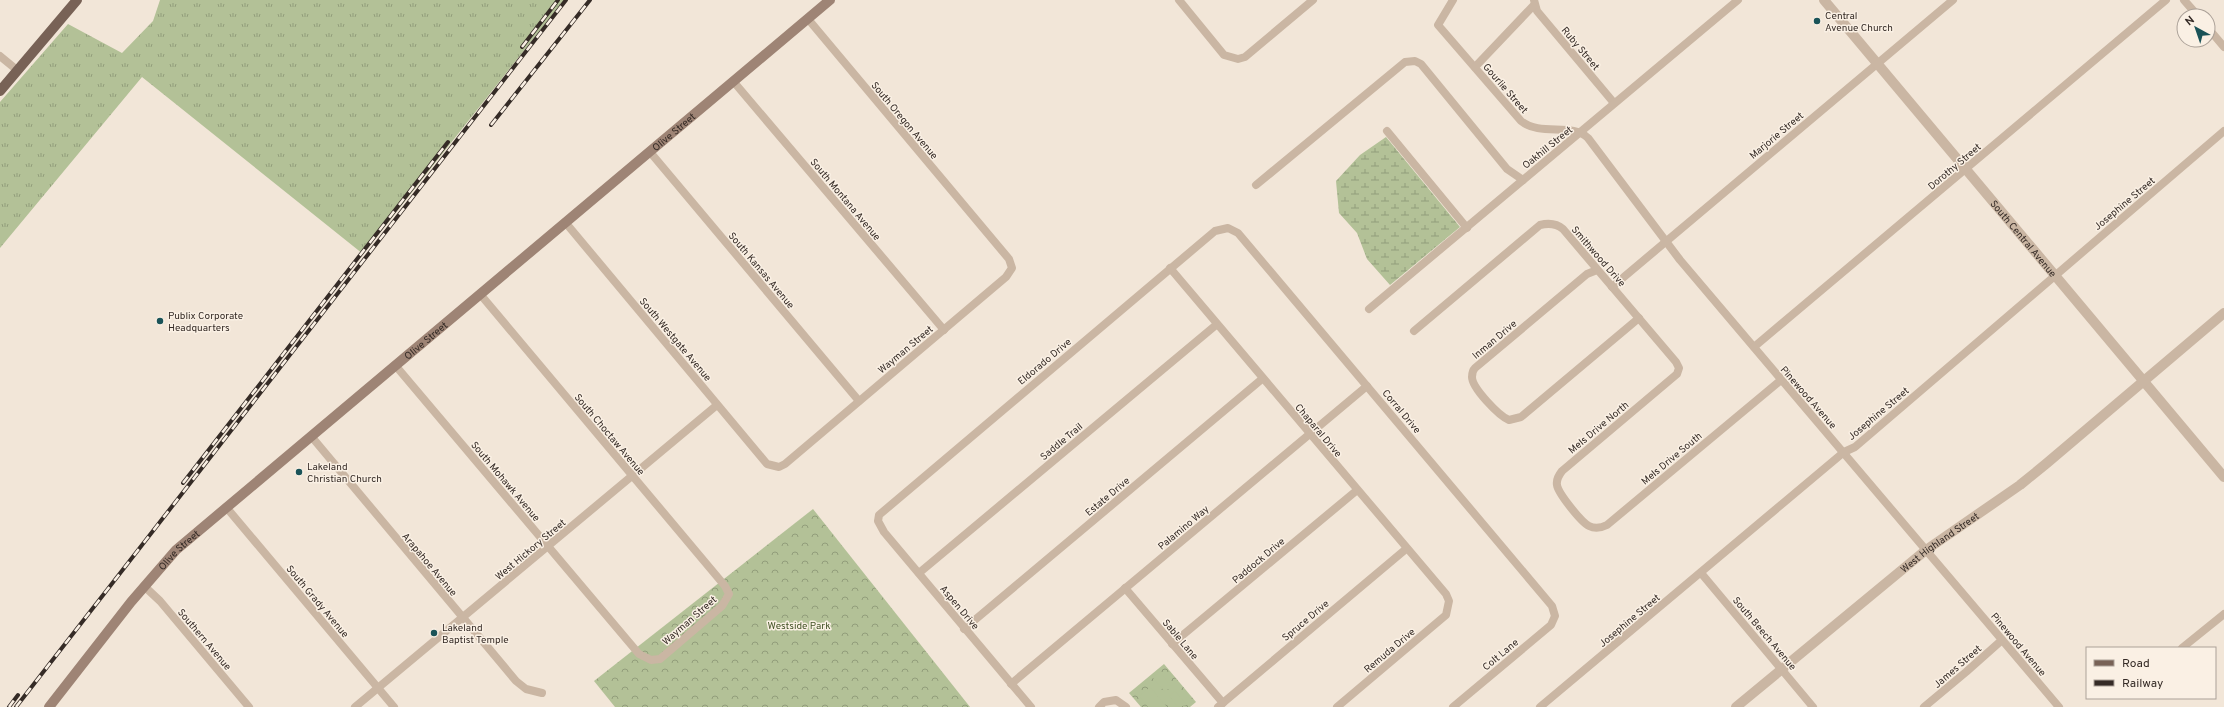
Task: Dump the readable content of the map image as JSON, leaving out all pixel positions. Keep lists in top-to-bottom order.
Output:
{
  "streets": {
    "main road": ["Olive Street"],
    "street": [
      "Ruby Street",
      "Gourlie Street",
      "South Oregon Avenue",
      "Marjorie Street",
      "Oakhill Street",
      "Dorothy Street",
      "South Montana Avenue",
      "Josephine Street",
      "South Central Avenue",
      "Smithwood Drive",
      "South Kansas Avenue",
      "South Westgate Avenue",
      "Inman Drive",
      "Wayman Street",
      "Eldorado Drive",
      "Pinewood Avenue",
      "Corral Drive",
      "Mels Drive North",
      "Chaparal Drive",
      "South Choctaw Avenue",
      "Saddle Trail",
      "Mels Drive South",
      "South Mohawk Avenue",
      "Estate Drive",
      "Palamino Way",
      "West Highland Street",
      "West Hickory Street",
      "Paddock Drive",
      "Arapahoe Avenue",
      "South Grady Avenue",
      "Aspen Drive",
      "Spruce Drive",
      "South Beech Avenue",
      "Southern Avenue",
      "Sable Lane",
      "Remuda Drive",
      "Colt Lane",
      "James Street"
    ]
  },
  "crossings": [
    ["Ruby Street", "Gourlie Street"],
    ["Ruby Street", "Oakhill Street"],
    ["Gourlie Street", "Oakhill Street"],
    ["Gourlie Street", "Pinewood Avenue"],
    ["South Oregon Avenue", "Olive Street"],
    ["South Oregon Avenue", "Wayman Street"],
    ["Olive Street", "South Montana Avenue"],
    ["Olive Street", "South Kansas Avenue"],
    ["Olive Street", "South Westgate Avenue"],
    ["Olive Street", "South Choctaw Avenue"],
    ["Olive Street", "South Mohawk Avenue"],
    ["Olive Street", "Arapahoe Avenue"],
    ["Olive Street", "South Grady Avenue"],
    ["Olive Street", "Southern Avenue"],
    ["Marjorie Street", "South Central Avenue"],
    ["Marjorie Street", "Smithwood Drive"],
    ["Marjorie Street", "Pinewood Avenue"],
    ["Oakhill Street", "Pinewood Avenue"],
    ["Dorothy Street", "South Central Avenue"],
    ["Dorothy Street", "Pinewood Avenue"],
    ["South Montana Avenue", "Wayman Street"],
    ["Josephine Street", "South Central Avenue"],
    ["Josephine Street", "Pinewood Avenue"],
    ["Josephine Street", "South Beech Avenue"],
    ["South Central Avenue", "West Highland Street"],
    ["Smithwood Drive", "Inman Drive"],
    ["Smithwood Drive", "Mels Drive North"],
    ["South Kansas Avenue", "Wayman Street"],
    ["South Westgate Avenue", "Wayman Street"],
    ["South Westgate Avenue", "West Hickory Street"],
    ["Wayman Street", "South Choctaw Avenue"],
    ["Wayman Street", "South Mohawk Avenue"],
    ["Eldorado Drive", "Corral Drive"],
    ["Eldorado Drive", "Chaparal Drive"],
    ["Eldorado Drive", "Aspen Drive"],
    ["Pinewood Avenue", "Mels Drive South"],
    ["Pinewood Avenue", "West Highland Street"],
    ["Pinewood Avenue", "James Street"],
    ["Corral Drive", "Palamino Way"],
    ["Corral Drive", "Colt Lane"],
    ["Mels Drive North", "Mels Drive South"],
    ["Chaparal Drive", "Saddle Trail"],
    ["Chaparal Drive", "Estate Drive"],
    ["Chaparal Drive", "Palamino Way"],
    ["Chaparal Drive", "Paddock Drive"],
    ["Chaparal Drive", "Spruce Drive"],
    ["Chaparal Drive", "Remuda Drive"],
    ["South Choctaw Avenue", "West Hickory Street"],
    ["Saddle Trail", "Aspen Drive"],
    ["South Mohawk Avenue", "West Hickory Street"],
    ["Estate Drive", "Aspen Drive"],
    ["Palamino Way", "Aspen Drive"],
    ["Palamino Way", "Sable Lane"],
    ["West Highland Street", "South Beech Avenue"],
    ["West Hickory Street", "Arapahoe Avenue"],
    ["West Hickory Street", "South Grady Avenue"],
    ["Paddock Drive", "Sable Lane"],
    ["Spruce Drive", "Sable Lane"]
  ],
  "parks": ["Westside Park"],
  "places": [
    "Central Avenue Church",
    "Publix Corporate Headquarters",
    "Lakeland Christian Church",
    "Lakeland Baptist Temple"
  ],
  "legend": ["Road", "Railway"],
  "north": "top left"
}
